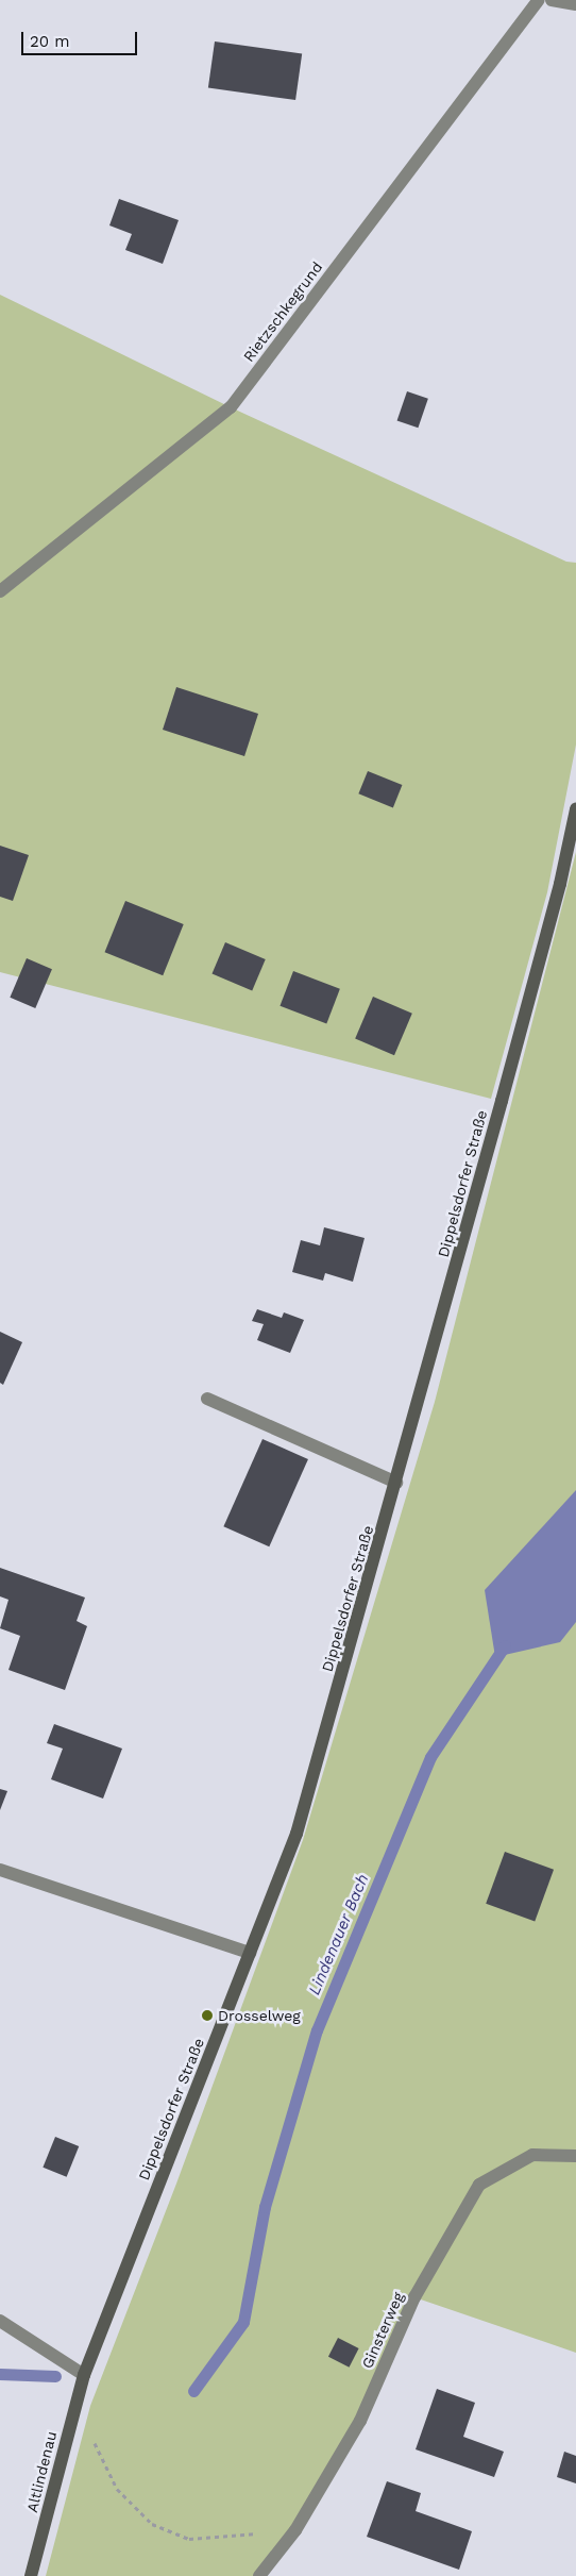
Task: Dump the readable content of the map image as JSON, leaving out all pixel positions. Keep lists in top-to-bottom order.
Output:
{
  "streets": {
    "street": [
      "Rietzschkegrund",
      "Dippelsdorfer Straße",
      "Ginsterweg",
      "Altlindenau"
    ]
  },
  "crossings": [
    ["Dippelsdorfer Straße", "Altlindenau"]
  ],
  "water": ["Lindenauer Bach"],
  "places": ["Drosselweg"],
  "scale_bar": "20 m"
}
